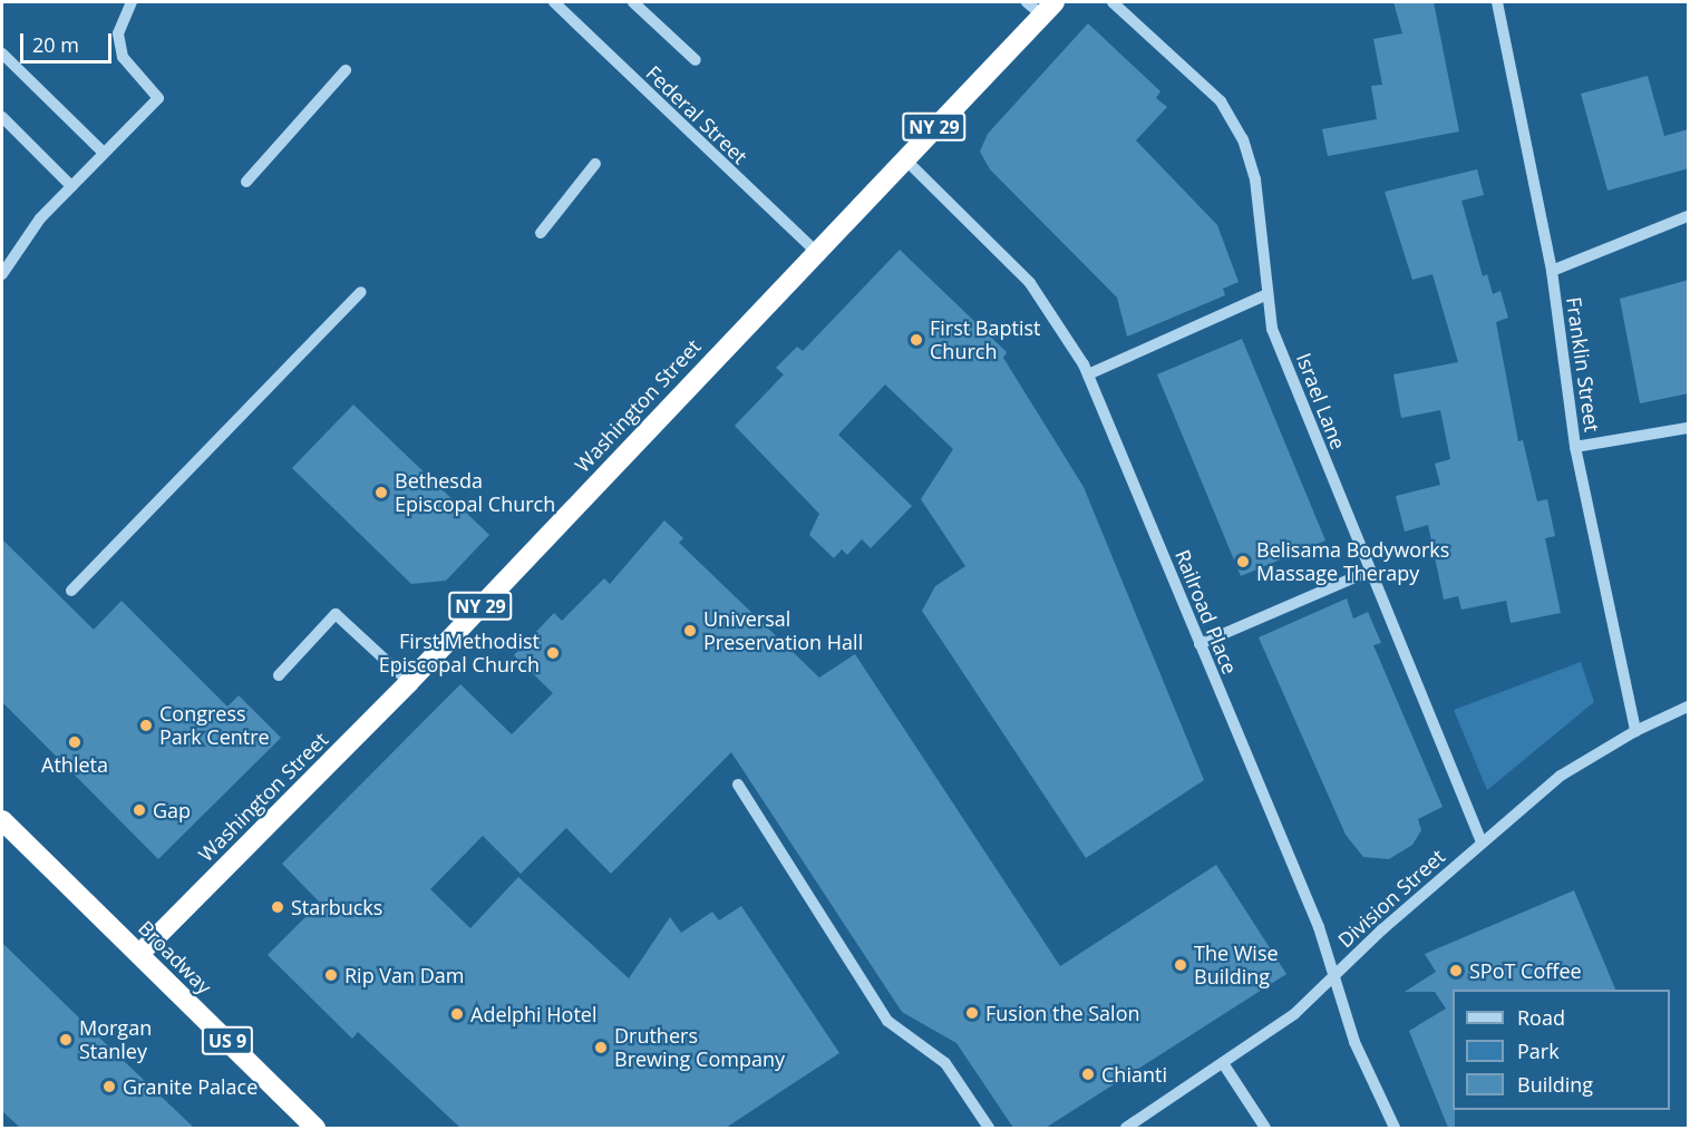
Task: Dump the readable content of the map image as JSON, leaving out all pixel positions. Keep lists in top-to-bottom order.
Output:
{
  "streets": {
    "highway": [
      "NY 29",
      "Washington Street",
      "Broadway",
      "US 9"
    ],
    "street": [
      "Federal Street",
      "Franklin Street",
      "Israel Lane",
      "Railroad Place",
      "Division Street"
    ]
  },
  "crossings": [
    ["Federal Street", "Washington Street"],
    ["Franklin Street", "Division Street"],
    ["Israel Lane", "Division Street"],
    ["Washington Street", "Railroad Place"],
    ["Washington Street", "Broadway"],
    ["Railroad Place", "Division Street"]
  ],
  "places": [
    "First Baptist Church",
    "Bethesda Episcopal Church",
    "Belisama Bodyworks Massage Therapy",
    "Universal Preservation Hall",
    "First Methodist Episcopal Church",
    "Congress Park Centre",
    "Athleta",
    "Gap",
    "Starbucks",
    "The Wise Building",
    "SPoT Coffee",
    "Rip Van Dam",
    "Fusion the Salon",
    "Adelphi Hotel",
    "Morgan Stanley",
    "Druthers Brewing Company",
    "Chianti",
    "Granite Palace"
  ],
  "legend": ["Road", "Park", "Building"],
  "scale_bar": "20 m"
}
